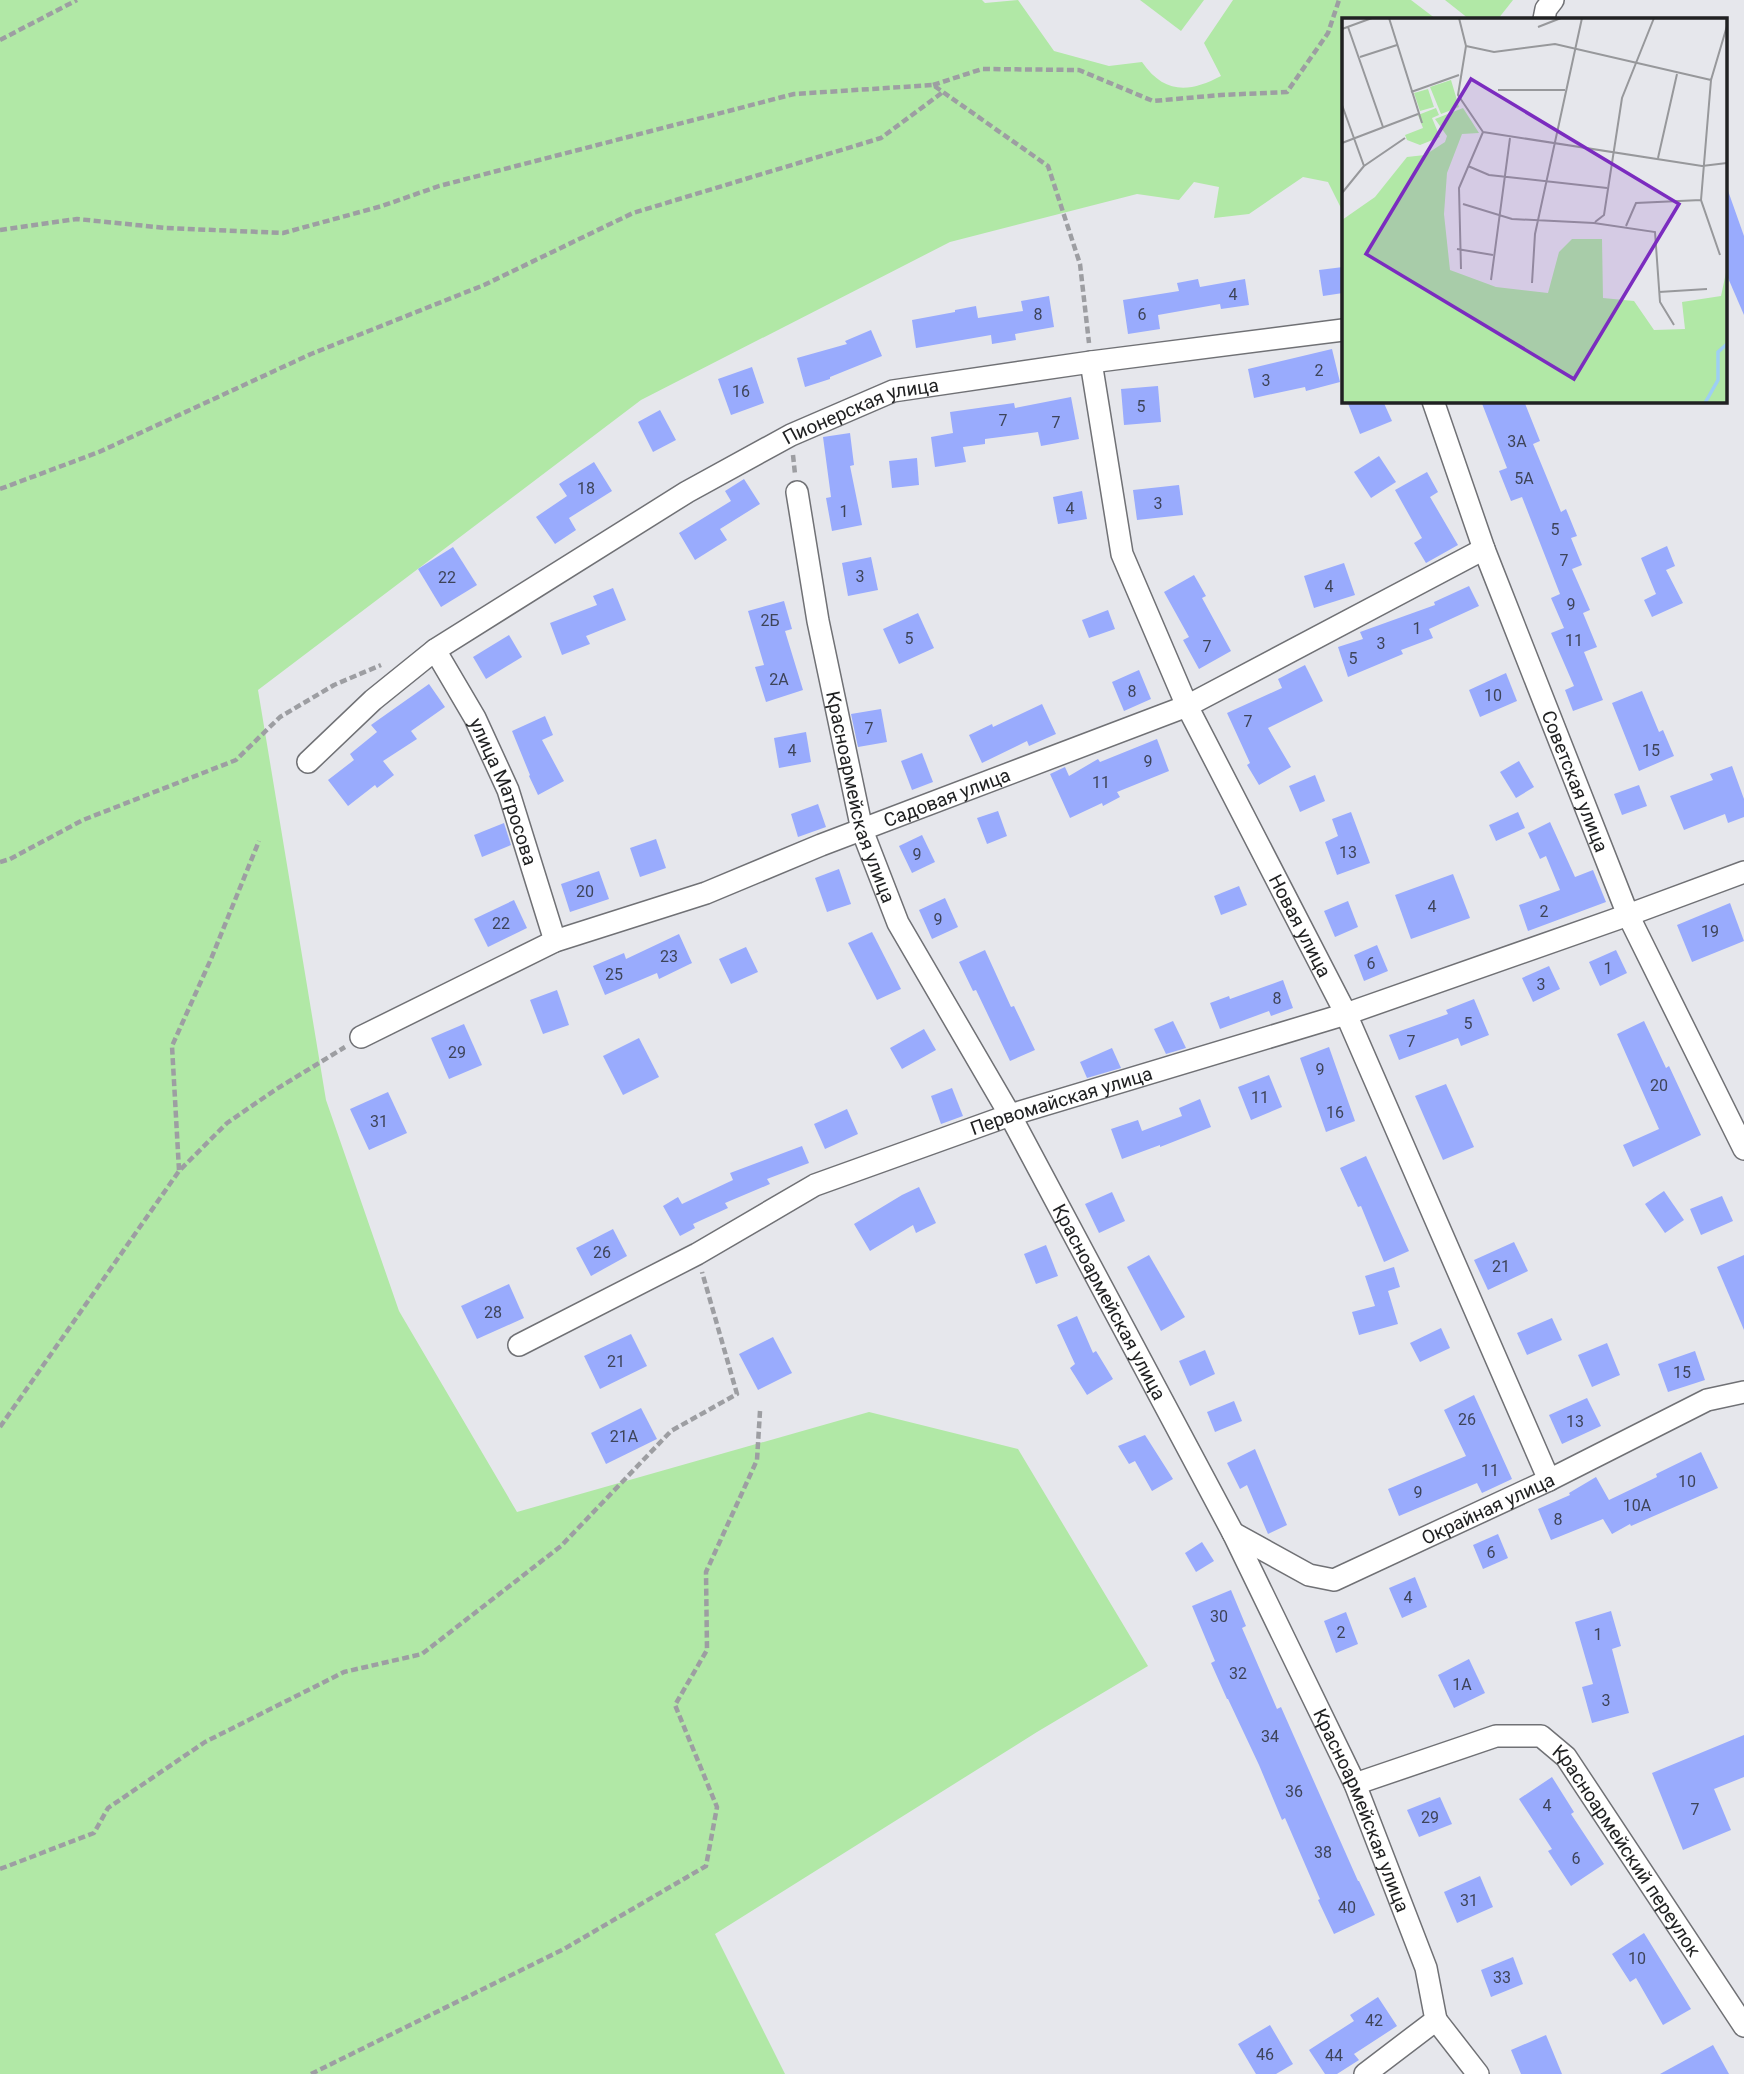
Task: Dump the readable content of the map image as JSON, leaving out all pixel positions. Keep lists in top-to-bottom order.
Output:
{
  "streets": {
    "street": [
      "Пионерская улица",
      "Советская улица",
      "улица Матросова",
      "Красноармейская улица",
      "Садовая улица",
      "Новая улица",
      "Первомайская улица",
      "Окрайная улица",
      "Красноармейский переулок"
    ]
  },
  "crossings": [
    ["Пионерская улица", "улица Матросова"],
    ["Пионерская улица", "Новая улица"],
    ["Советская улица", "Садовая улица"],
    ["Советская улица", "Первомайская улица"],
    ["улица Матросова", "Садовая улица"],
    ["Красноармейская улица", "Садовая улица"],
    ["Красноармейская улица", "Первомайская улица"],
    ["Красноармейская улица", "Окрайная улица"],
    ["Красноармейская улица", "Красноармейский переулок"],
    ["Садовая улица", "Новая улица"],
    ["Новая улица", "Первомайская улица"],
    ["Новая улица", "Окрайная улица"]
  ],
  "house_numbers": [
    "4",
    "8",
    "6",
    "2",
    "3",
    "16",
    "5",
    "7",
    "7",
    "3А",
    "5А",
    "18",
    "3",
    "4",
    "1",
    "5",
    "7",
    "3",
    "22",
    "4",
    "9",
    "2Б",
    "1",
    "5",
    "11",
    "3",
    "7",
    "5",
    "2А",
    "8",
    "10",
    "7",
    "7",
    "4",
    "15",
    "9",
    "11",
    "13",
    "9",
    "20",
    "4",
    "2",
    "9",
    "22",
    "19",
    "23",
    "6",
    "1",
    "25",
    "3",
    "8",
    "5",
    "7",
    "29",
    "9",
    "20",
    "11",
    "16",
    "31",
    "26",
    "21",
    "28",
    "21",
    "15",
    "26",
    "13",
    "21А",
    "11",
    "10",
    "9",
    "10А",
    "8",
    "6",
    "4",
    "30",
    "2",
    "1",
    "32",
    "1А",
    "3",
    "34",
    "36",
    "4",
    "7",
    "29",
    "38",
    "6",
    "31",
    "40",
    "10",
    "33",
    "42",
    "46",
    "44"
  ]
}
